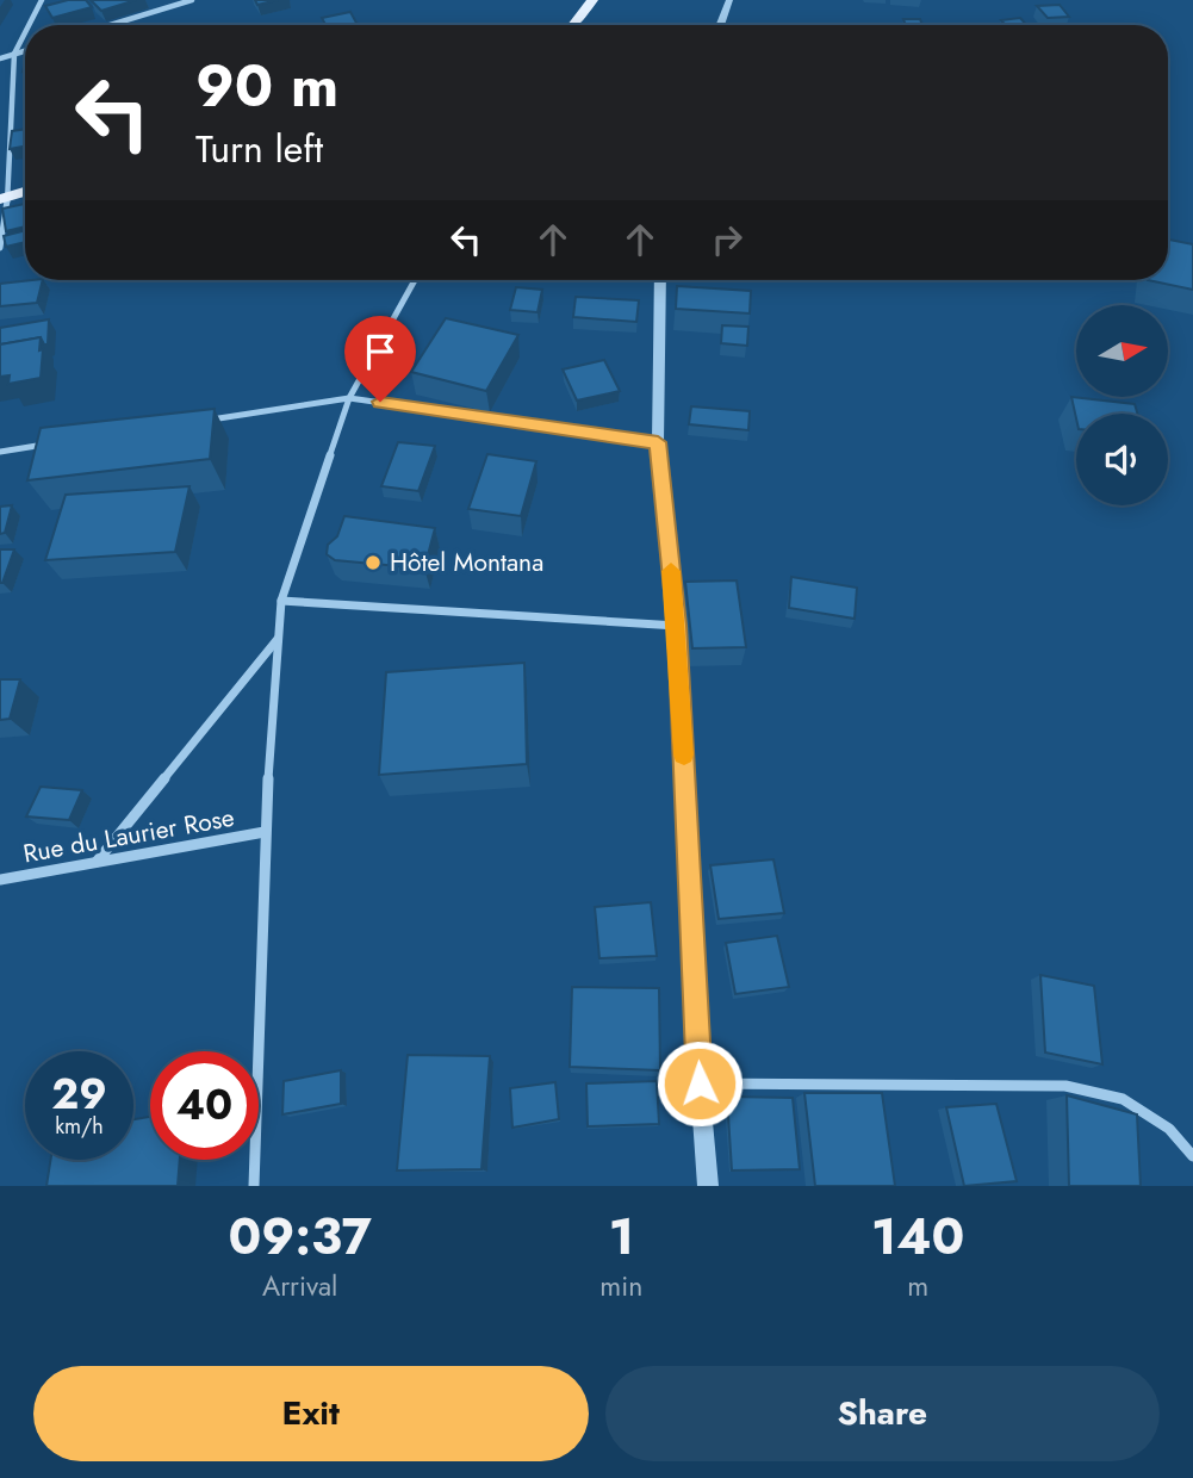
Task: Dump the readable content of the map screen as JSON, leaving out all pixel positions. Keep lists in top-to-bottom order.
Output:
{
  "streets": {
    "street": ["Rue du Laurier Rose"]
  },
  "places": ["Hôtel Montana"],
  "north": "right",
  "page": {
    "turn": ["90 m", "Turn left"],
    "speed": "29 km/h",
    "limit": "40",
    "eta": [
      "09:37",
      "Arrival",
      "1",
      "min",
      "140",
      "m"
    ],
    "buttons": ["Exit", "Share"]
  }
}
